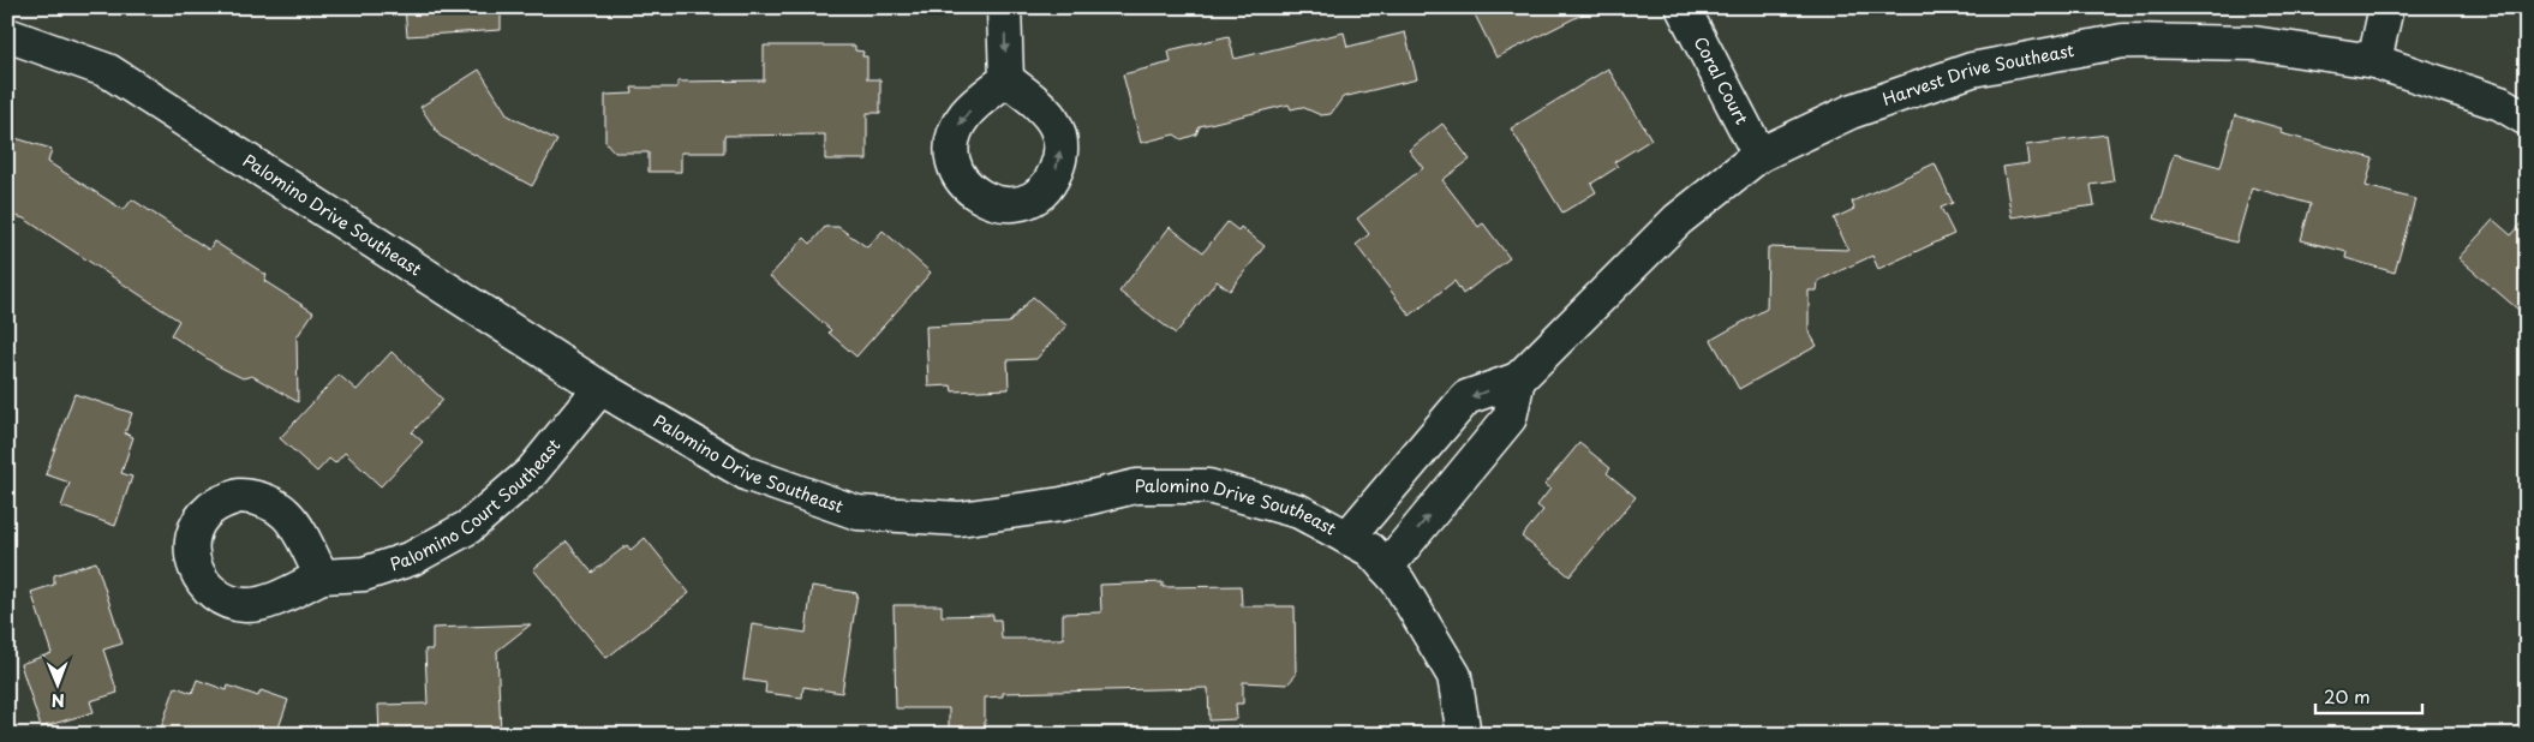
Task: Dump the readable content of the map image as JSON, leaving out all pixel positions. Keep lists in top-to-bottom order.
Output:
{
  "streets": {
    "street": [
      "Harvest Drive Southeast",
      "Coral Court",
      "Palomino Drive Southeast",
      "Palomino Court Southeast"
    ]
  },
  "crossings": [
    ["Harvest Drive Southeast", "Coral Court"],
    ["Harvest Drive Southeast", "Palomino Drive Southeast"],
    ["Palomino Drive Southeast", "Palomino Court Southeast"]
  ],
  "scale_bar": "20 m",
  "north": "bottom"
}
